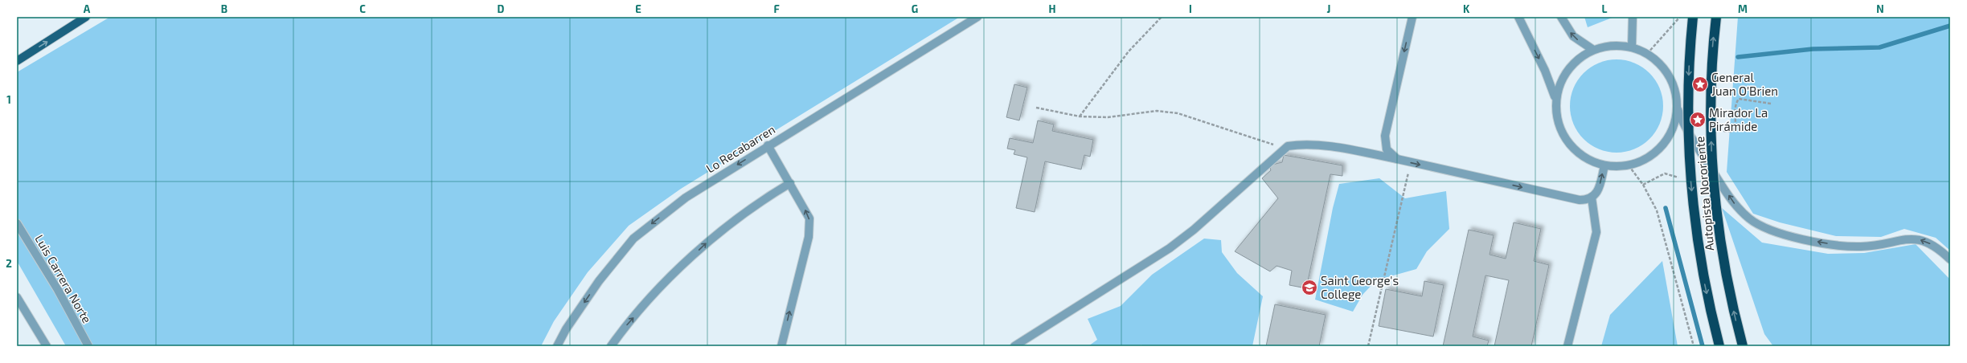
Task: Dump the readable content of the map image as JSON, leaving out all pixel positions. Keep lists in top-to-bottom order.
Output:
{
  "streets": {
    "highway": ["Autopista Nororiente"],
    "street": ["Lo Recabarren", "Luis Carrera Norte"]
  },
  "places": {
    "place": ["General Juan O'Brien", "Mirador La Pirámide"],
    "school or university": ["Saint George's College"]
  },
  "grid": {
    "columns": [
      "A",
      "B",
      "C",
      "D",
      "E",
      "F",
      "G",
      "H",
      "I",
      "J",
      "K",
      "L",
      "M",
      "N"
    ],
    "rows": ["1", "2"]
  }
}
